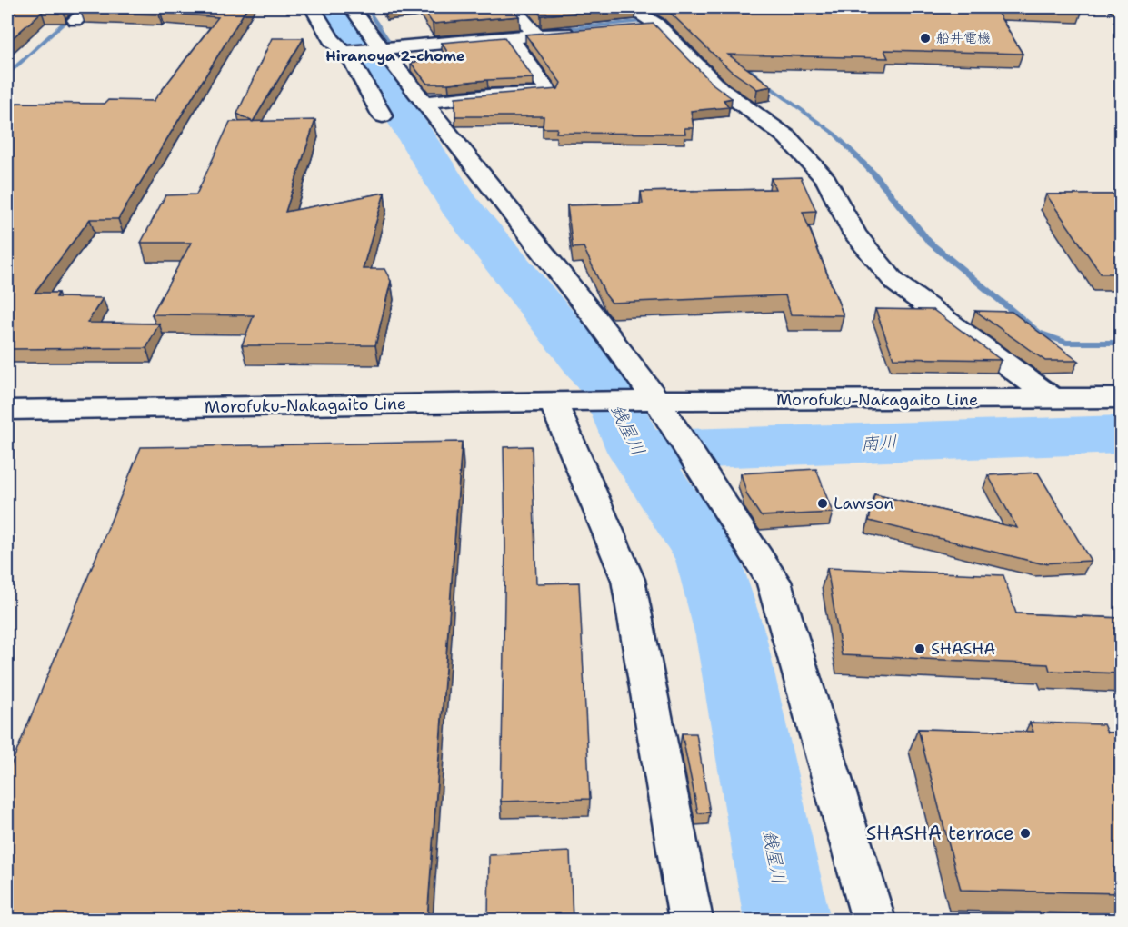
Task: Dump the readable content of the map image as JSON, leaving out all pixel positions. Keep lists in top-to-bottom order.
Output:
{
  "streets": {
    "street": ["Morofuku-Nakagaito Line"]
  },
  "districts": ["Hiranoya 2-chome"],
  "water": ["銭屋川", "南川"],
  "places": [
    "船井電機",
    "Lawson",
    "SHASHA",
    "SHASHA terrace"
  ]
}
